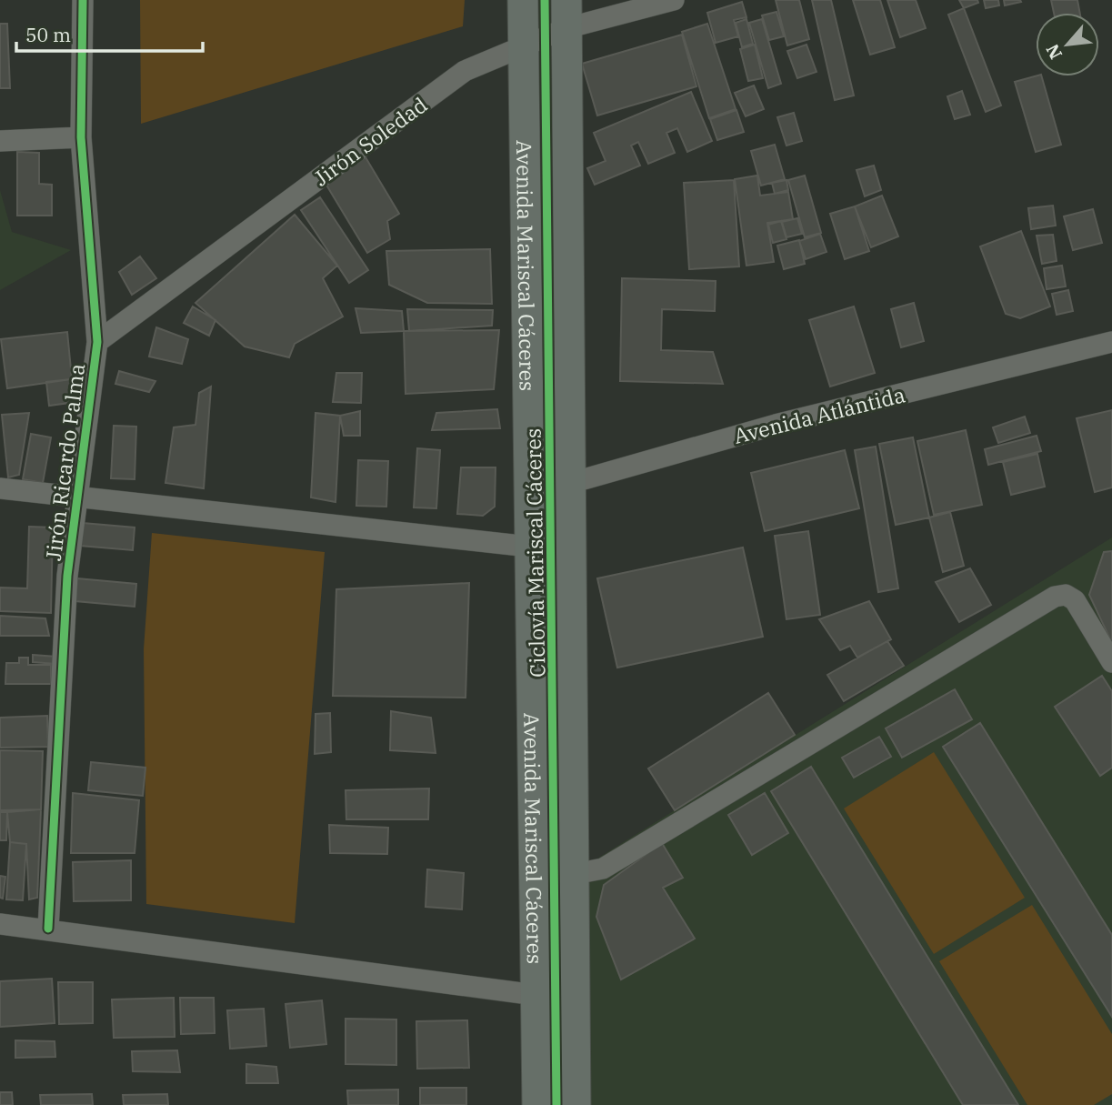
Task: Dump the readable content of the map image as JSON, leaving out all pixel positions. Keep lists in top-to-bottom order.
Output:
{
  "streets": {
    "main road": ["Avenida Mariscal Cáceres"],
    "street": ["Jirón Soledad", "Avenida Atlántida", "Jirón Ricardo Palma"],
    "cycle path": ["Ciclovía Mariscal Cáceres"]
  },
  "crossings": [
    ["Jirón Soledad", "Avenida Mariscal Cáceres"],
    ["Jirón Soledad", "Jirón Ricardo Palma"],
    ["Avenida Mariscal Cáceres", "Avenida Atlántida"]
  ],
  "scale_bar": "50 m",
  "north": "bottom left"
}
